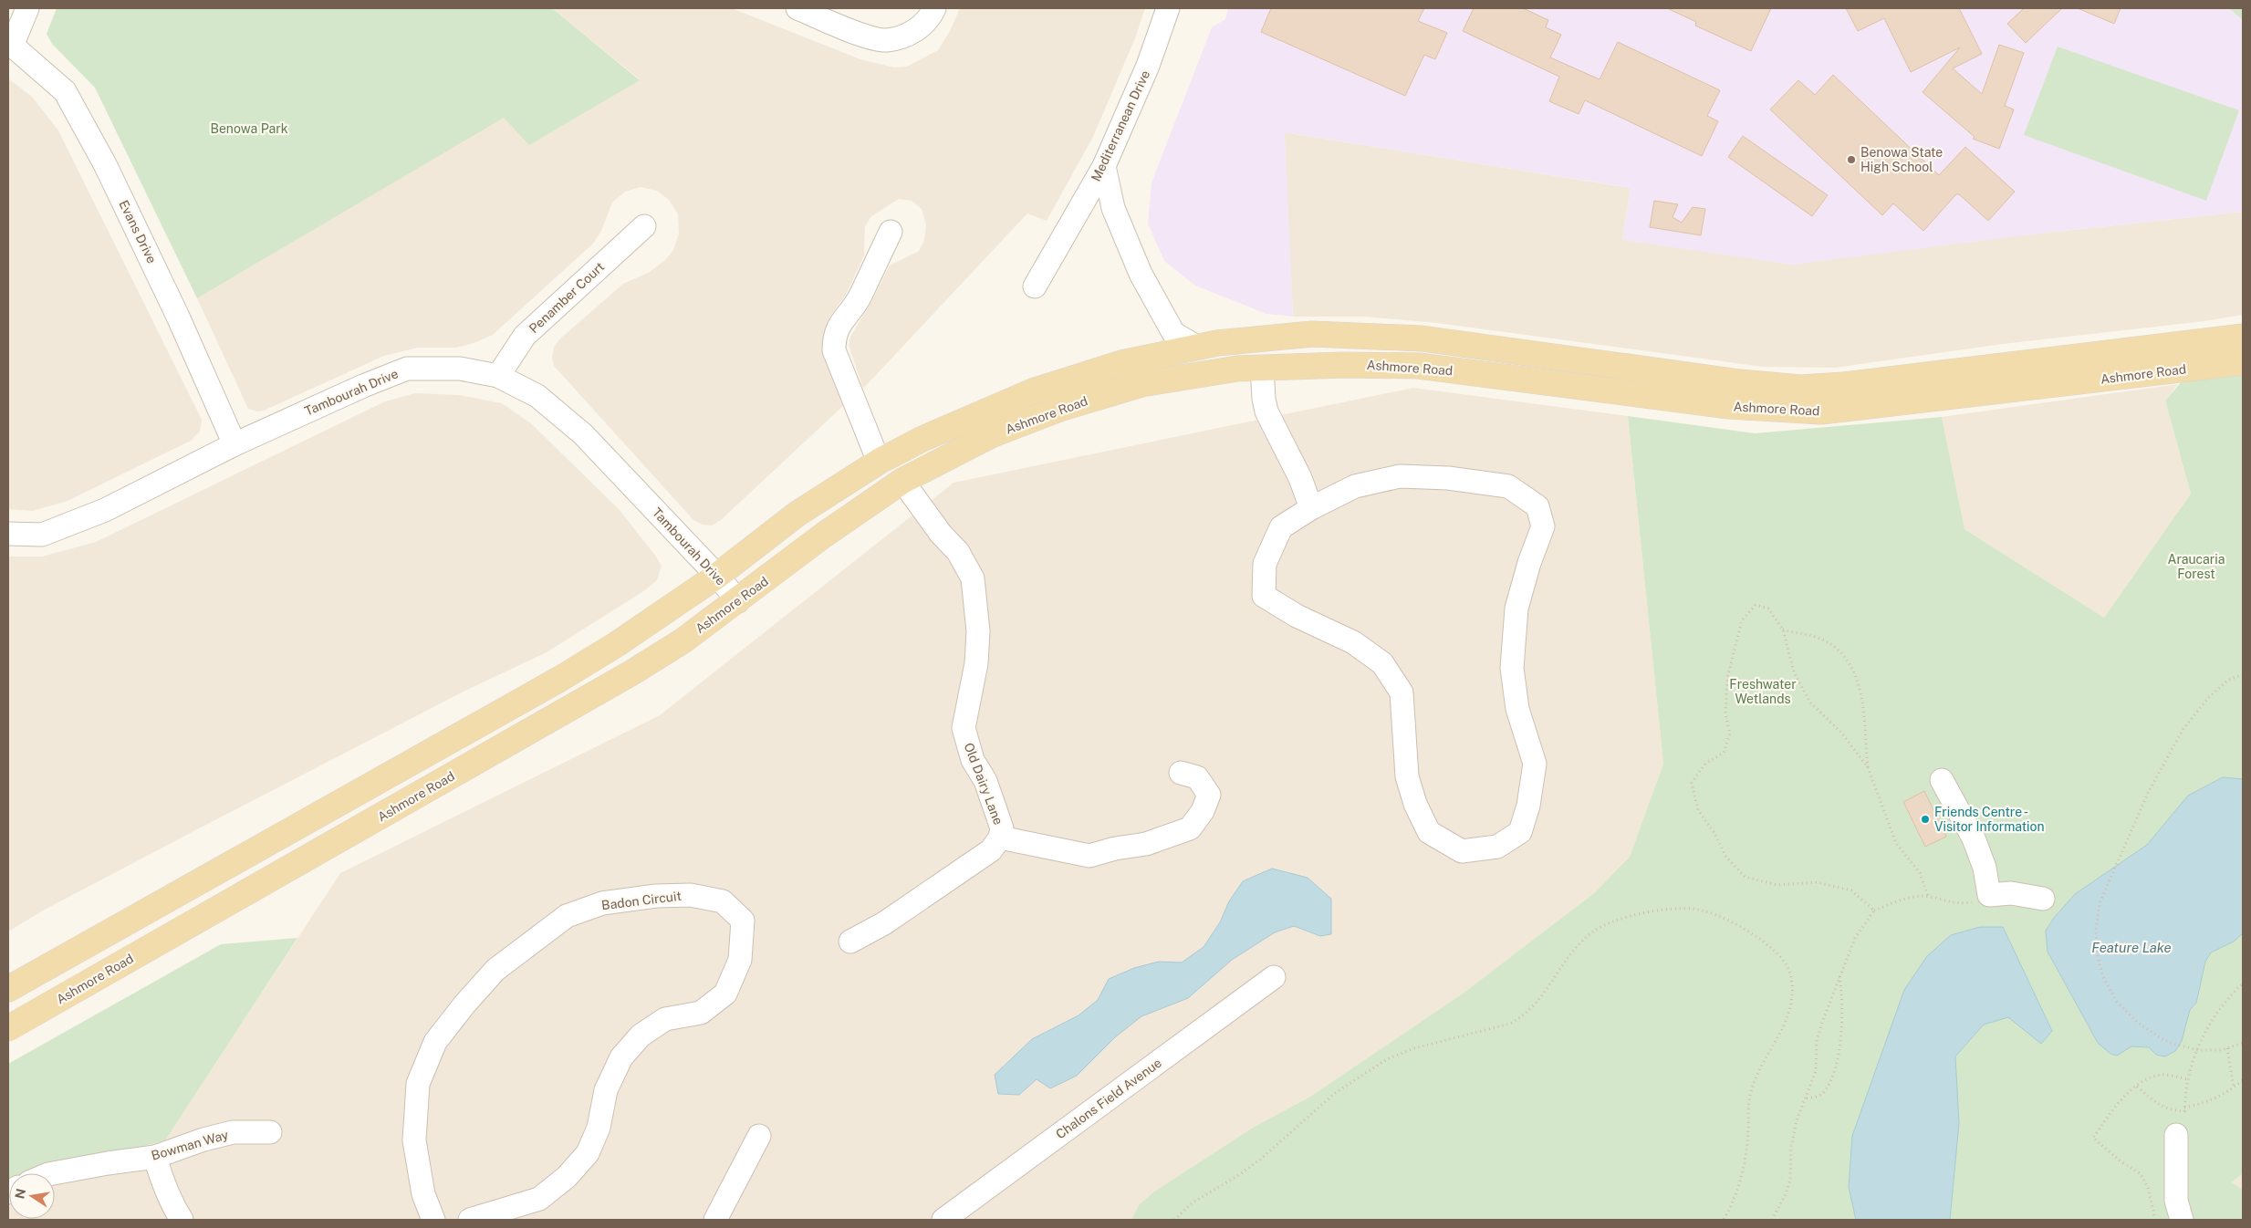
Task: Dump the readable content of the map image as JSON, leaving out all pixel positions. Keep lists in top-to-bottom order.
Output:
{
  "streets": {
    "main road": ["Ashmore Road"],
    "street": [
      "Mediterranean Drive",
      "Evans Drive",
      "Penamber Court",
      "Tambourah Drive",
      "Old Dairy Lane",
      "Badon Circuit",
      "Chalons Field Avenue",
      "Bowman Way"
    ]
  },
  "crossings": [
    ["Evans Drive", "Tambourah Drive"],
    ["Penamber Court", "Tambourah Drive"],
    ["Ashmore Road", "Tambourah Drive"],
    ["Ashmore Road", "Old Dairy Lane"]
  ],
  "water": ["Feature Lake"],
  "parks": ["Benowa Park", "Araucaria Forest", "Freshwater Wetlands"],
  "places": ["Benowa State High School", "Friends Centre - Visitor Information"],
  "north": "left"
}
